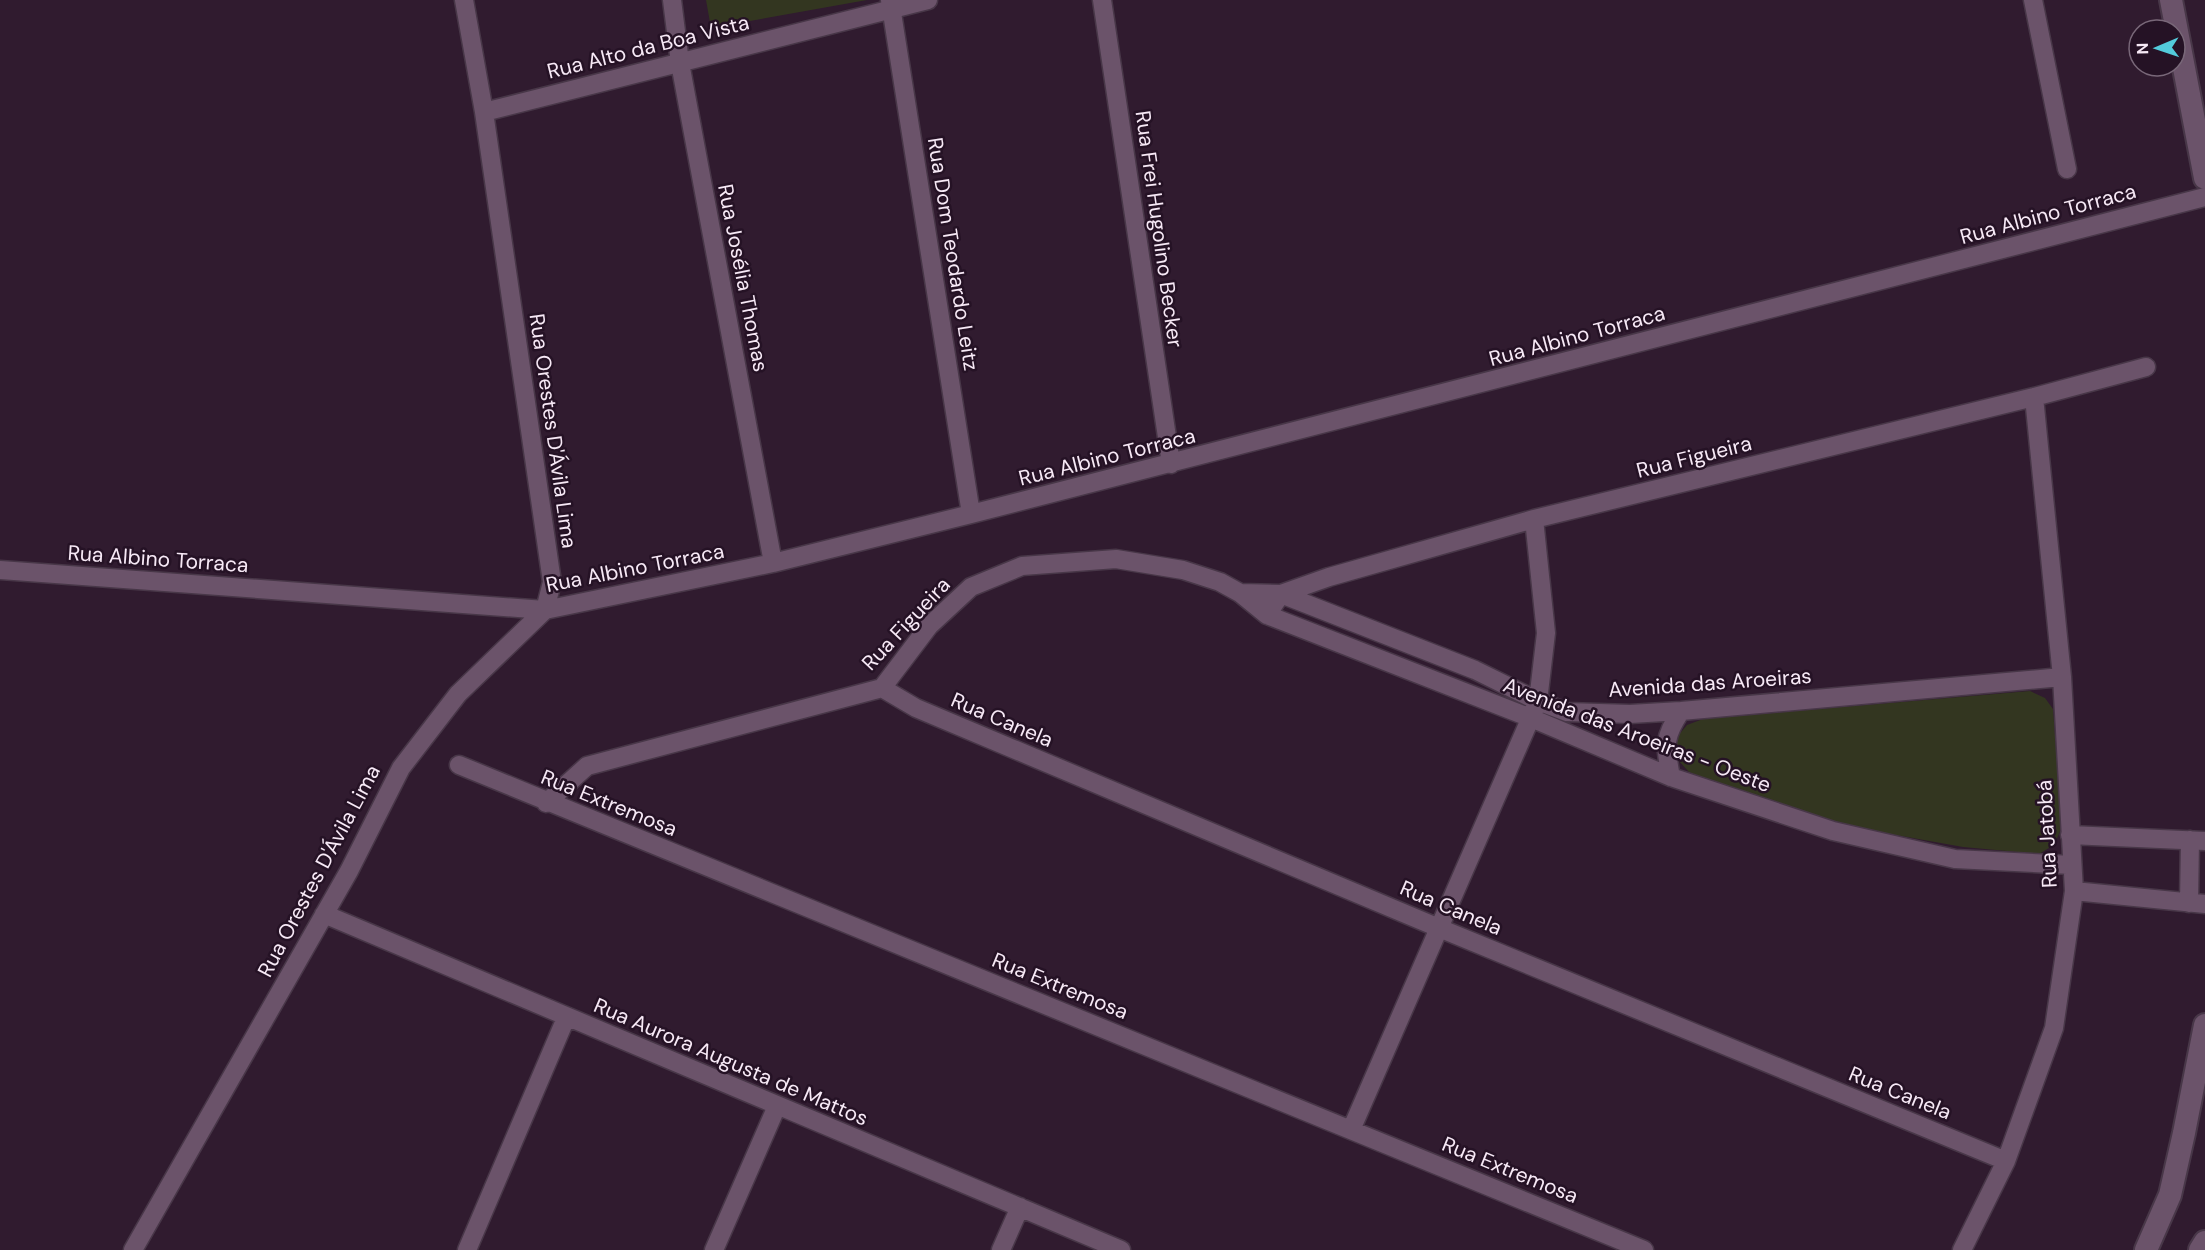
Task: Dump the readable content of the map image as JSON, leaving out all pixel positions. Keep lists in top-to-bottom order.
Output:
{
  "streets": {
    "street": [
      "Rua Alto da Boa Vista",
      "Rua Albino Torraca",
      "Rua Frei Hugolino Becker",
      "Rua Dom Teodardo Leitz",
      "Rua Josélia Thomas",
      "Rua Orestes D'Ávila Lima",
      "Rua Figueira",
      "Avenida das Aroeiras",
      "Rua Canela",
      "Avenida das Aroeiras - Oeste",
      "Rua Extremosa",
      "Rua Jatobá",
      "Rua Aurora Augusta de Mattos"
    ]
  },
  "crossings": [
    ["Rua Alto da Boa Vista", "Rua Dom Teodardo Leitz"],
    ["Rua Alto da Boa Vista", "Rua Josélia Thomas"],
    ["Rua Alto da Boa Vista", "Rua Orestes D'Ávila Lima"],
    ["Rua Albino Torraca", "Rua Frei Hugolino Becker"],
    ["Rua Albino Torraca", "Rua Dom Teodardo Leitz"],
    ["Rua Albino Torraca", "Rua Josélia Thomas"],
    ["Rua Albino Torraca", "Rua Orestes D'Ávila Lima"],
    ["Rua Orestes D'Ávila Lima", "Rua Aurora Augusta de Mattos"],
    ["Rua Figueira", "Avenida das Aroeiras"],
    ["Rua Figueira", "Rua Canela"],
    ["Rua Figueira", "Avenida das Aroeiras - Oeste"],
    ["Rua Figueira", "Rua Extremosa"],
    ["Rua Figueira", "Rua Jatobá"],
    ["Avenida das Aroeiras", "Avenida das Aroeiras - Oeste"],
    ["Avenida das Aroeiras", "Rua Jatobá"],
    ["Rua Canela", "Rua Jatobá"],
    ["Avenida das Aroeiras - Oeste", "Rua Jatobá"]
  ],
  "north": "left"
}
